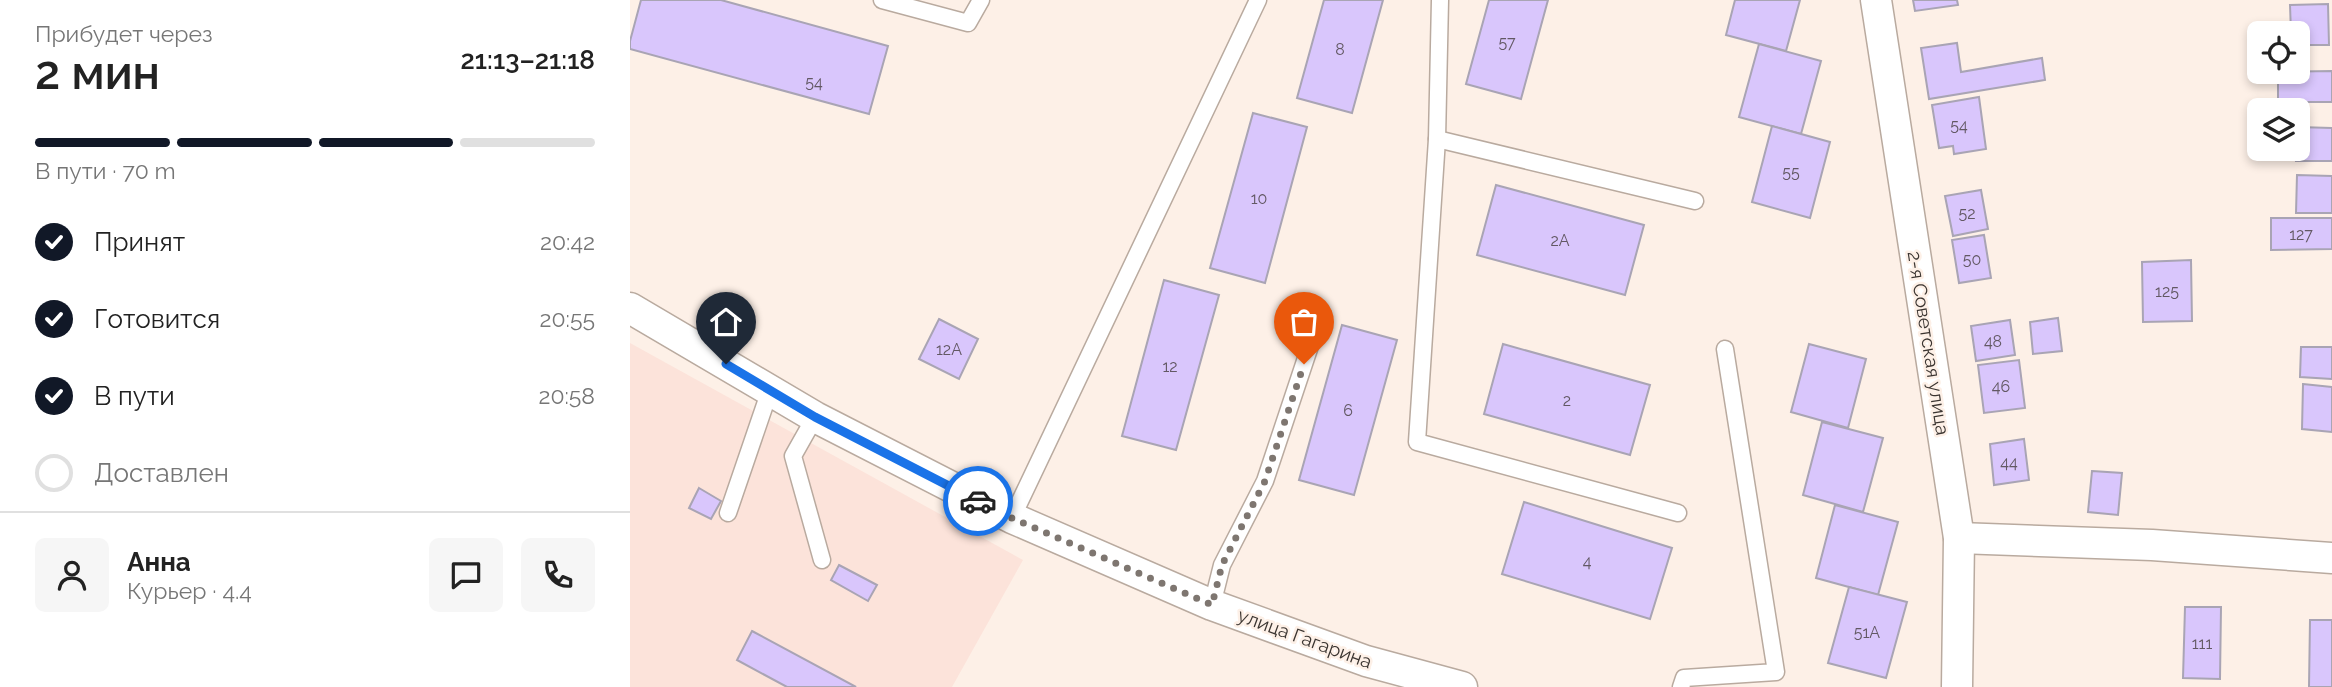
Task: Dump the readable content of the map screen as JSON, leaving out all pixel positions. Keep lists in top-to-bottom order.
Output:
{
  "streets": {
    "street": ["2-я Советская улица", "улица Гагарина"]
  },
  "house_numbers": [
    "57",
    "8",
    "54",
    "54",
    "55",
    "10",
    "52",
    "127",
    "2А",
    "50",
    "125",
    "48",
    "12А",
    "12",
    "46",
    "2",
    "6",
    "44",
    "4",
    "51А",
    "111"
  ],
  "page": {
    "heading": ["2 мин", "Прибудет через", "21:13–21:18"],
    "panel": ["Анна", "Курьер · 4.4"],
    "bar": "В пути · 70 m",
    "list": [
      ["Принят", "20:42"],
      ["Готовится", "20:55"],
      ["В пути", "20:58"],
      "Доставлен"
    ]
  }
}
